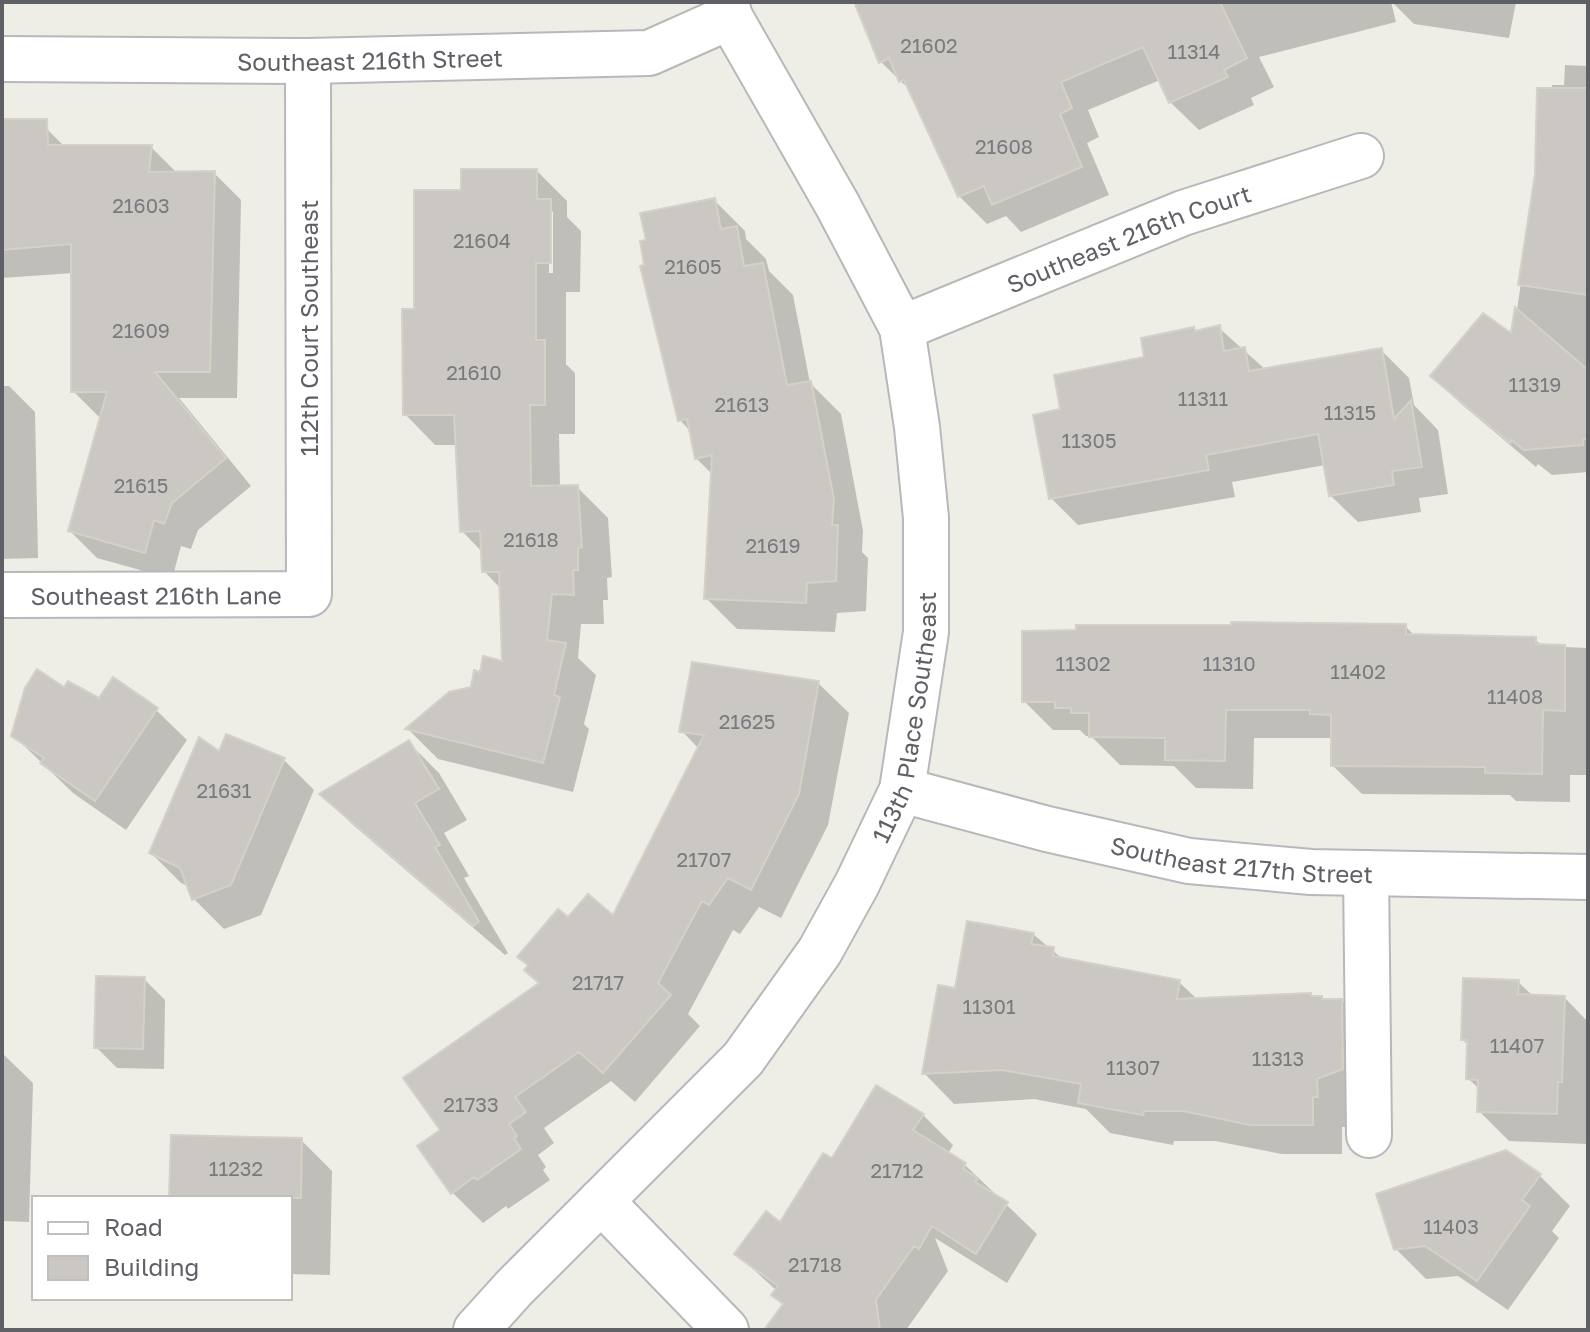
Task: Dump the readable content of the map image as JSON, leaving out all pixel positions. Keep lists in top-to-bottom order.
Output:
{
  "streets": {
    "street": [
      "Southeast 216th Street",
      "Southeast 216th Court",
      "112th Court Southeast",
      "Southeast 216th Lane",
      "113th Place Southeast",
      "Southeast 217th Street"
    ]
  },
  "crossings": [
    ["Southeast 216th Street", "112th Court Southeast"],
    ["Southeast 216th Street", "113th Place Southeast"],
    ["Southeast 216th Court", "113th Place Southeast"],
    ["112th Court Southeast", "Southeast 216th Lane"],
    ["113th Place Southeast", "Southeast 217th Street"]
  ],
  "house_numbers": [
    "21602",
    "11314",
    "21608",
    "21603",
    "21604",
    "21605",
    "21609",
    "21610",
    "11319",
    "11311",
    "21613",
    "11315",
    "11305",
    "21615",
    "21618",
    "21619",
    "11302",
    "11310",
    "11402",
    "11408",
    "21625",
    "21631",
    "21707",
    "21717",
    "11301",
    "11407",
    "11313",
    "11307",
    "21733",
    "11232",
    "21712",
    "11403",
    "21718"
  ],
  "legend": ["Road", "Building"]
}
